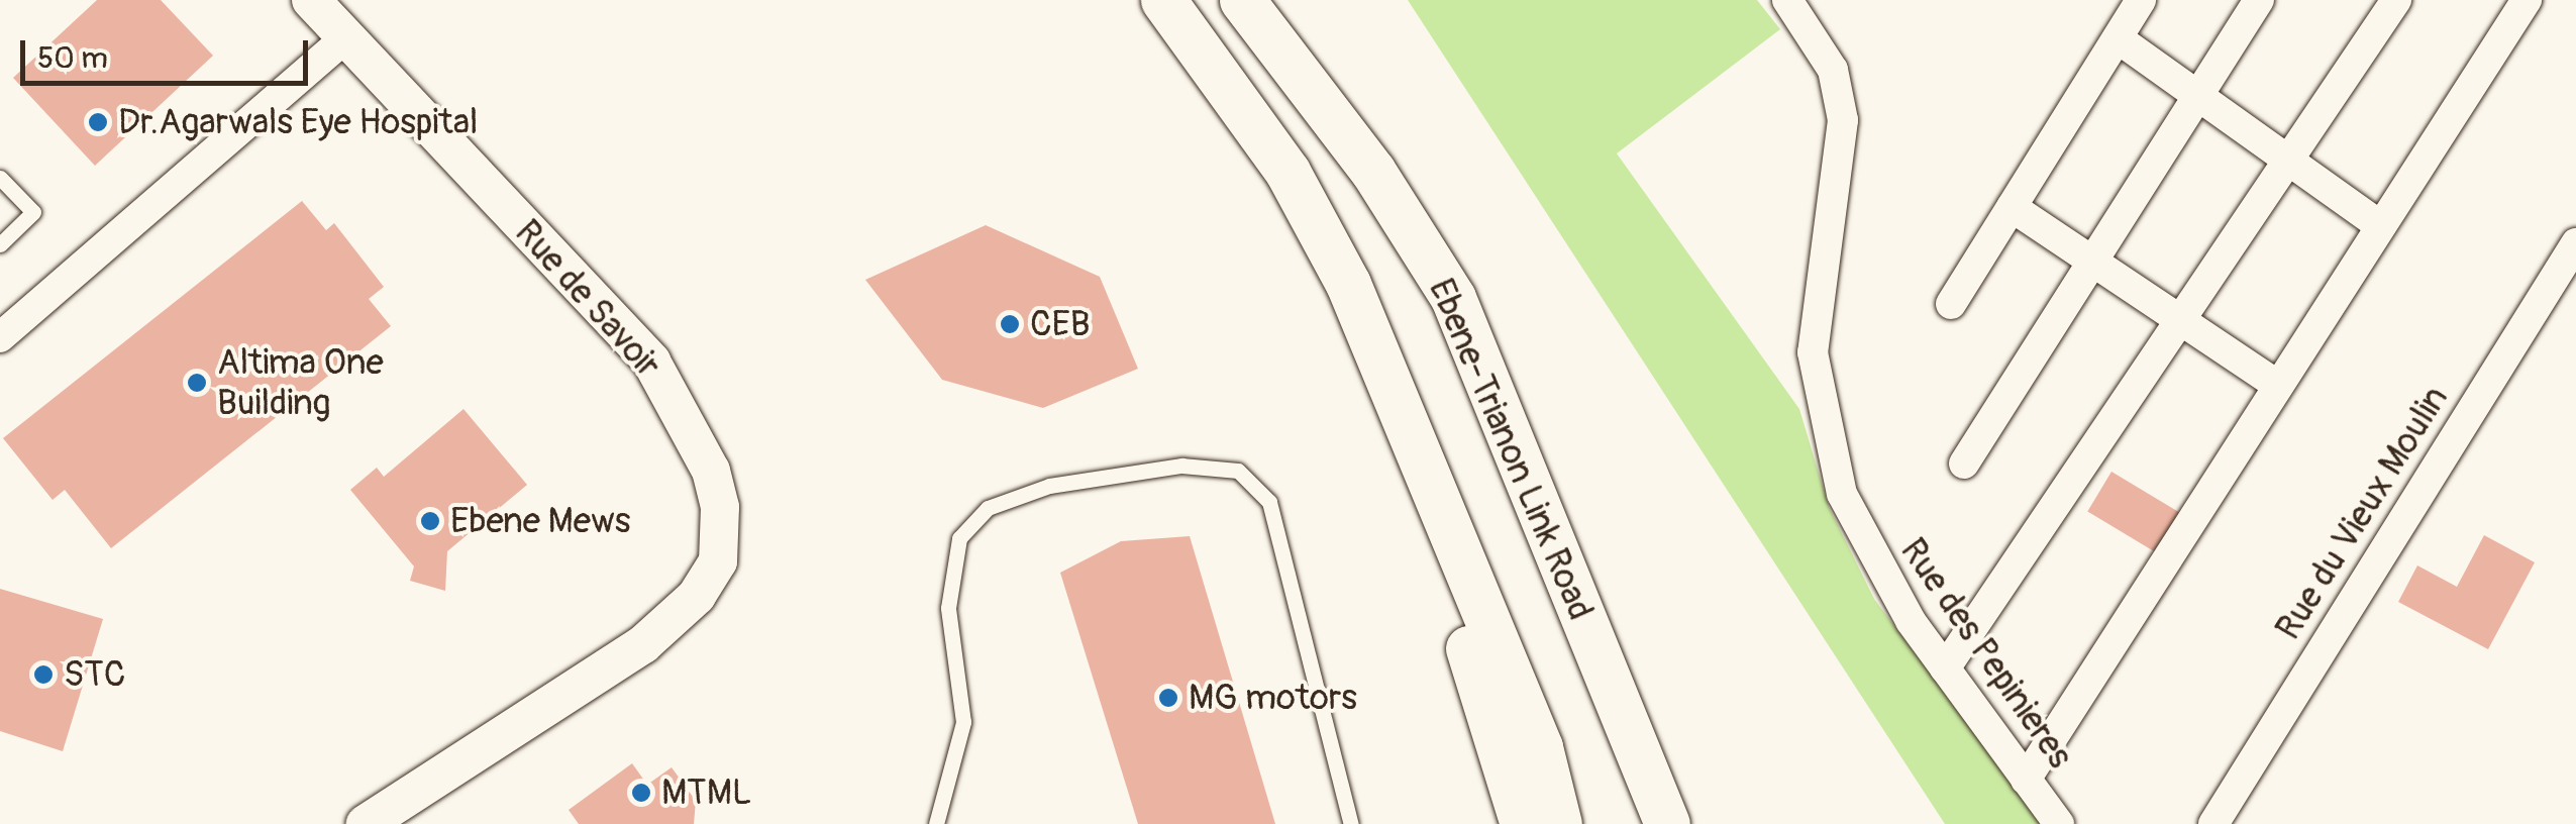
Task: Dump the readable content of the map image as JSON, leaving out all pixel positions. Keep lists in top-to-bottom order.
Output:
{
  "streets": {
    "main road": ["Ebene-Trianon Link Road"],
    "street": ["Rue de Savoir", "Rue du Vieux Moulin", "Rue des Pepinieres"]
  },
  "places": [
    "Dr.Agarwals Eye Hospital",
    "CEB",
    "Altima One Building",
    "Ebene Mews",
    "STC",
    "MG motors",
    "MTML"
  ],
  "scale_bar": "50 m"
}
